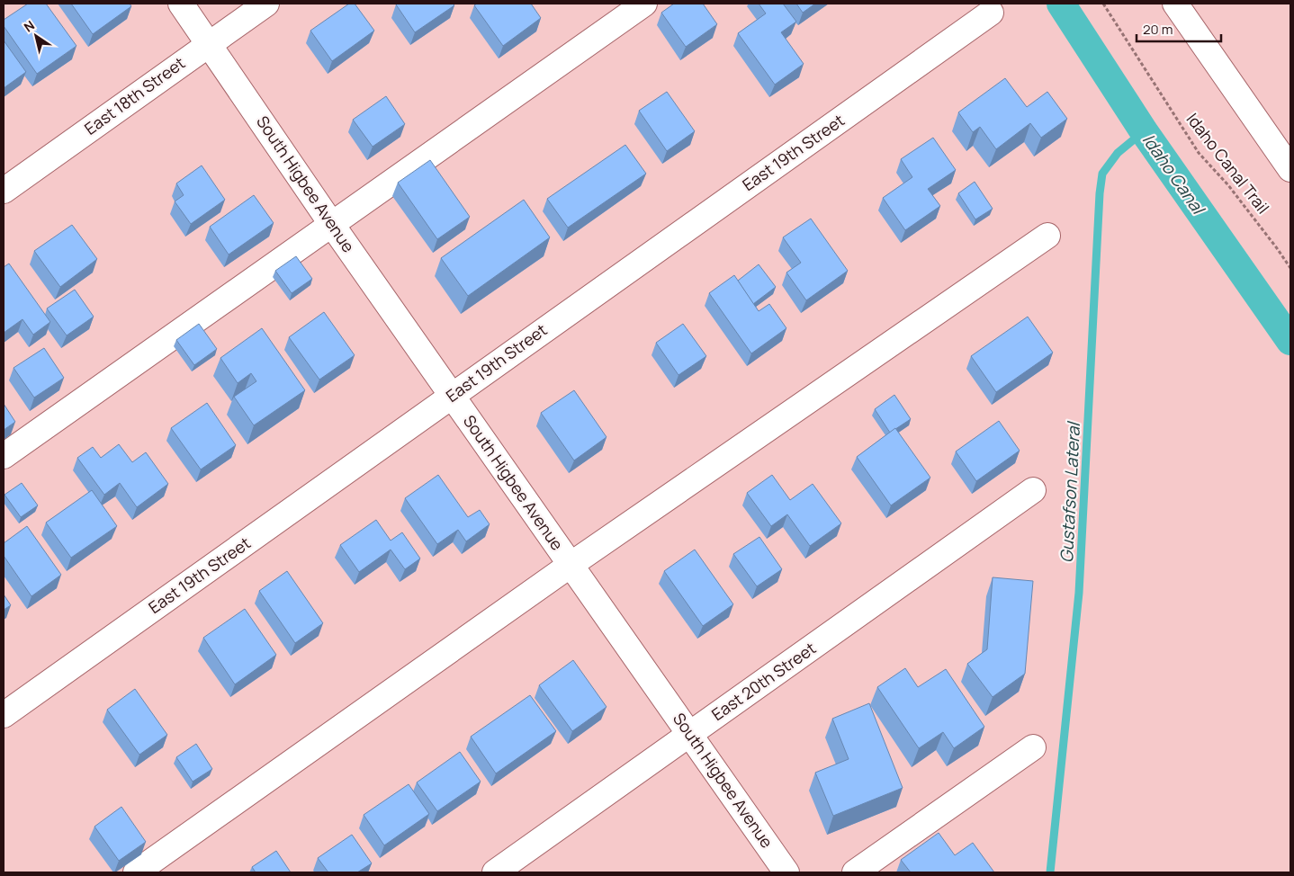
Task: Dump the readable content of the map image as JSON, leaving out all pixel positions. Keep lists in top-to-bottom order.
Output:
{
  "streets": {
    "street": [
      "East 18th Street",
      "East 19th Street",
      "South Higbee Avenue",
      "East 20th Street"
    ],
    "path": ["Idaho Canal Trail"]
  },
  "crossings": [
    ["East 18th Street", "South Higbee Avenue"],
    ["East 19th Street", "South Higbee Avenue"],
    ["South Higbee Avenue", "East 20th Street"]
  ],
  "water": ["Idaho Canal", "Gustafson Lateral"],
  "scale_bar": "20 m",
  "north": "top left"
}
